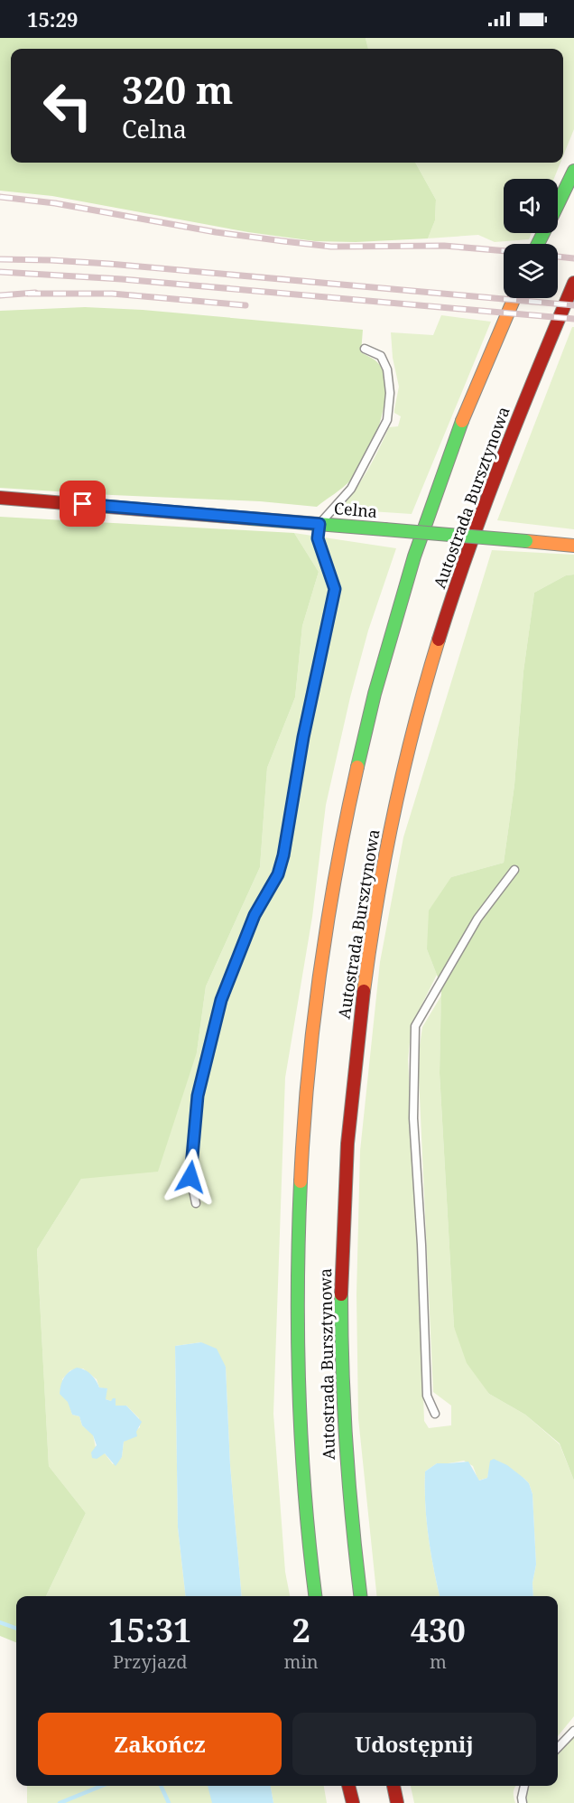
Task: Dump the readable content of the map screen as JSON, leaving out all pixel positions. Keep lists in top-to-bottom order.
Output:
{
  "streets": {
    "main road": ["Autostrada Bursztynowa", "Celna"]
  },
  "page": {
    "status": "15:29",
    "turn": ["320 m", "Celna"],
    "eta": [
      "15:31",
      "Przyjazd",
      "2",
      "min",
      "430",
      "m"
    ],
    "buttons": ["Zakończ", "Udostępnij"]
  }
}
